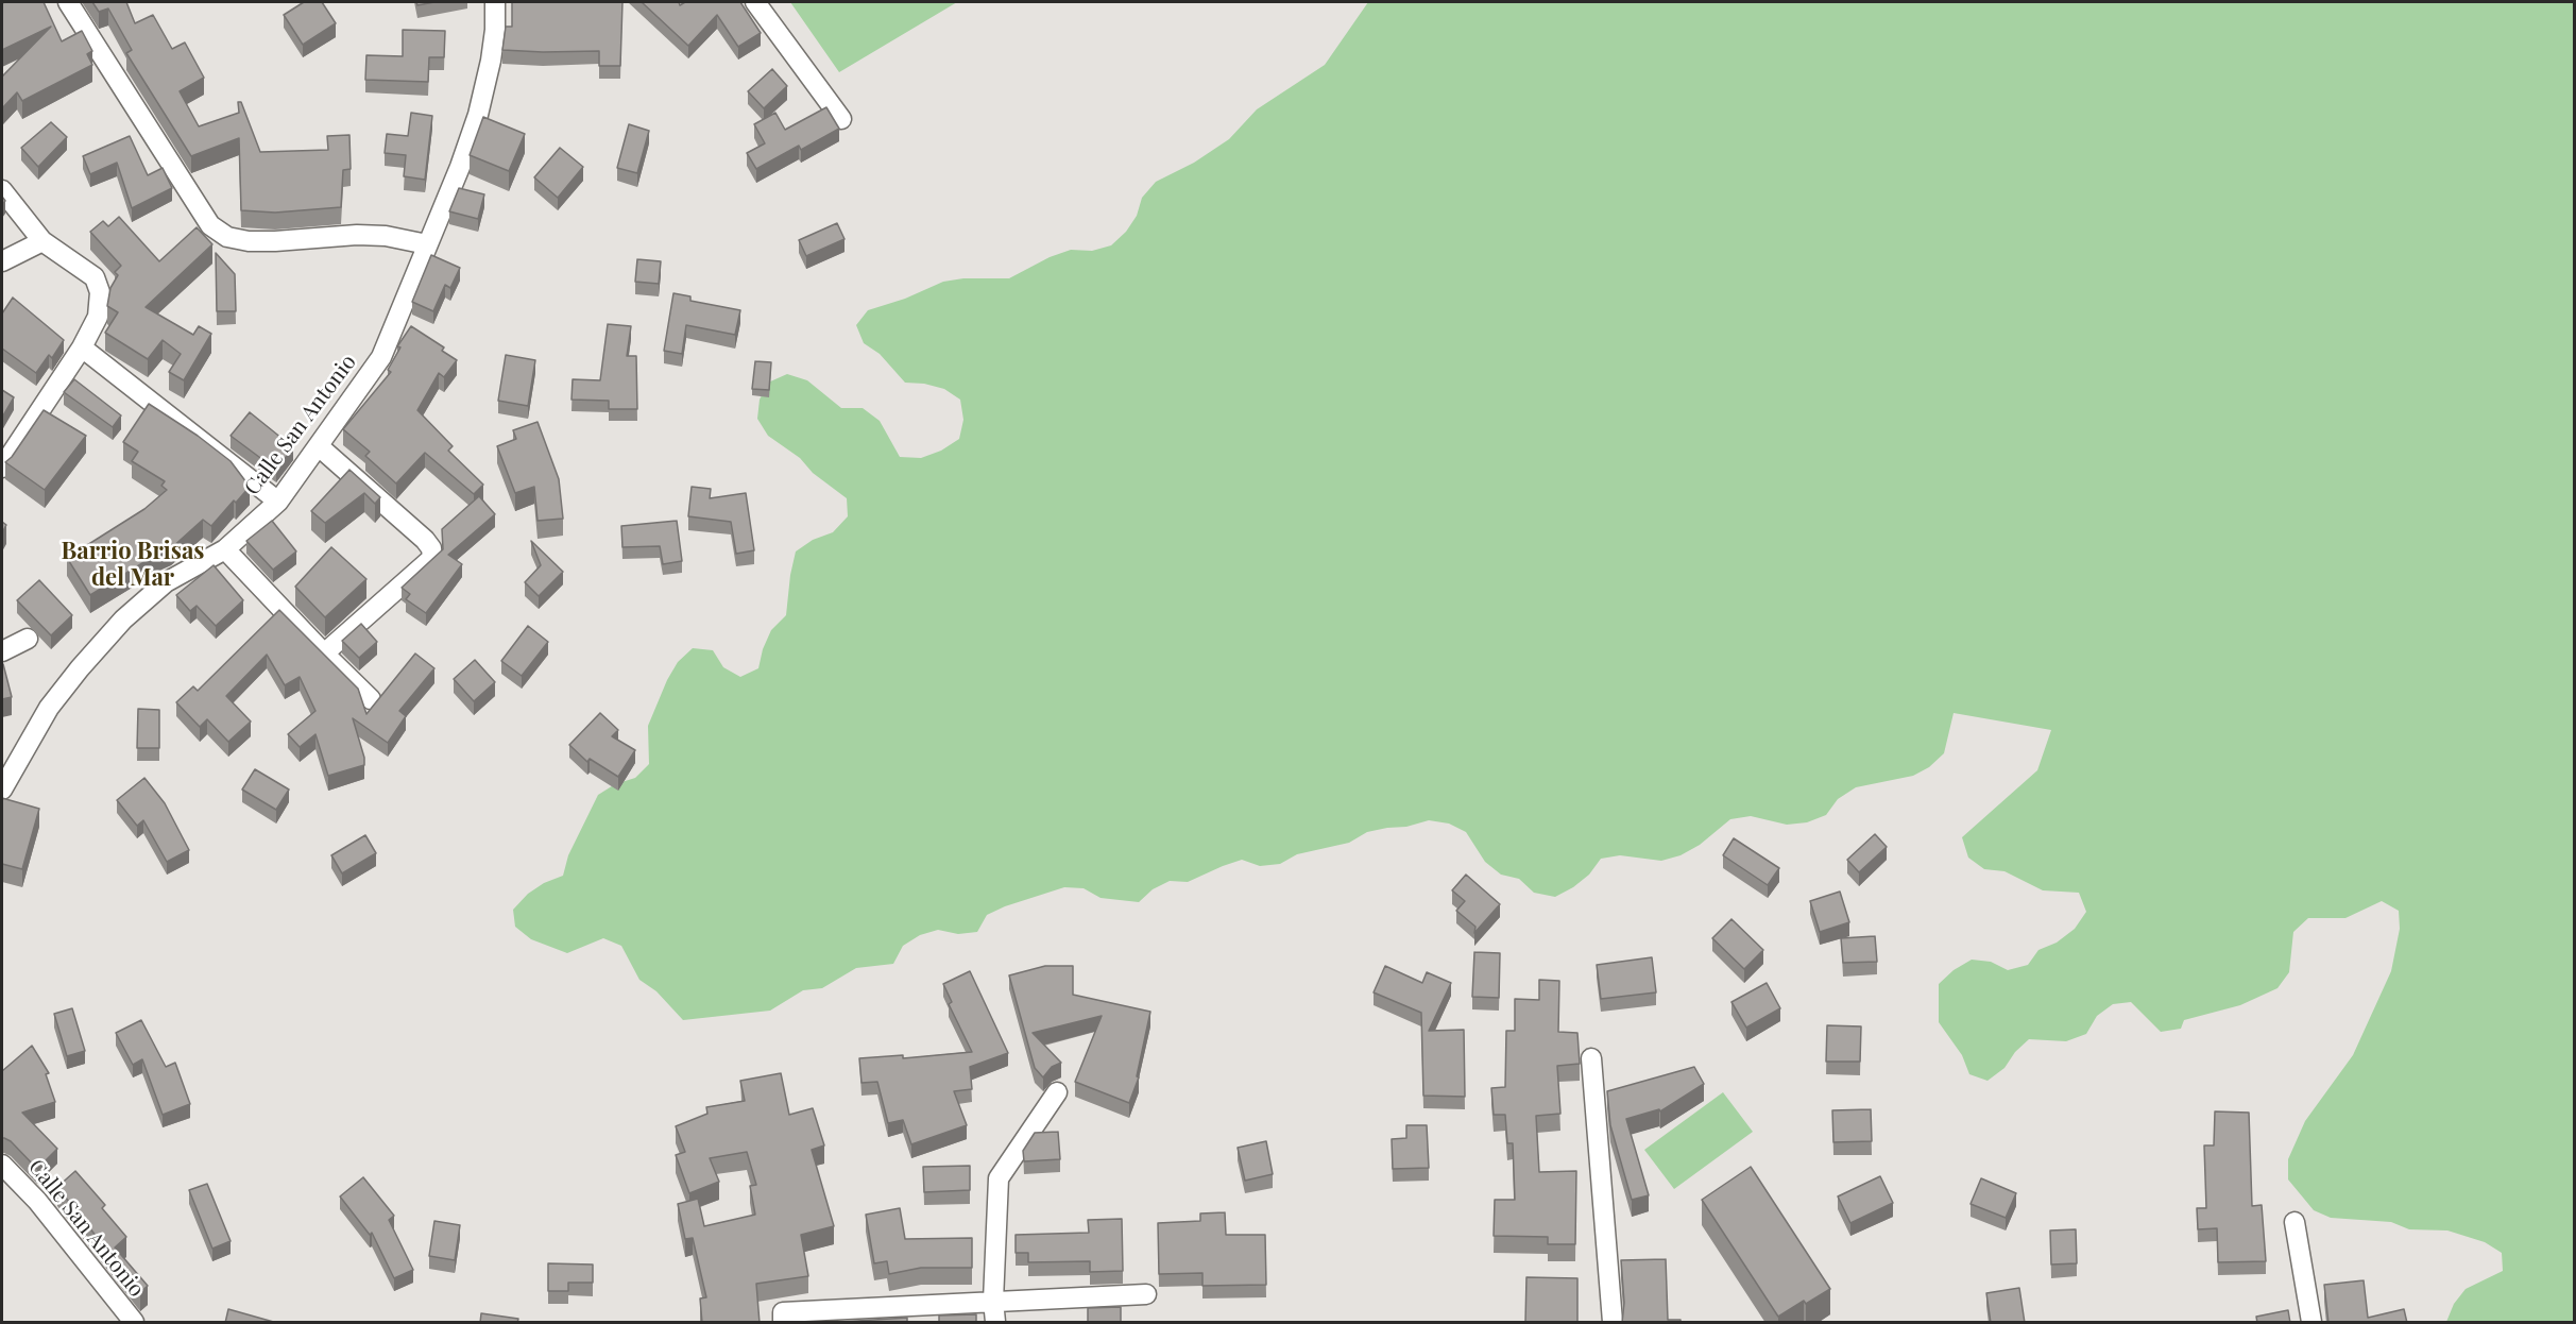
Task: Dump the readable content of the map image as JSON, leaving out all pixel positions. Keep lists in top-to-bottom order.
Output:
{
  "streets": {
    "street": ["Calle San Antonio"]
  },
  "districts": ["Barrio Brisas del Mar"]
}
